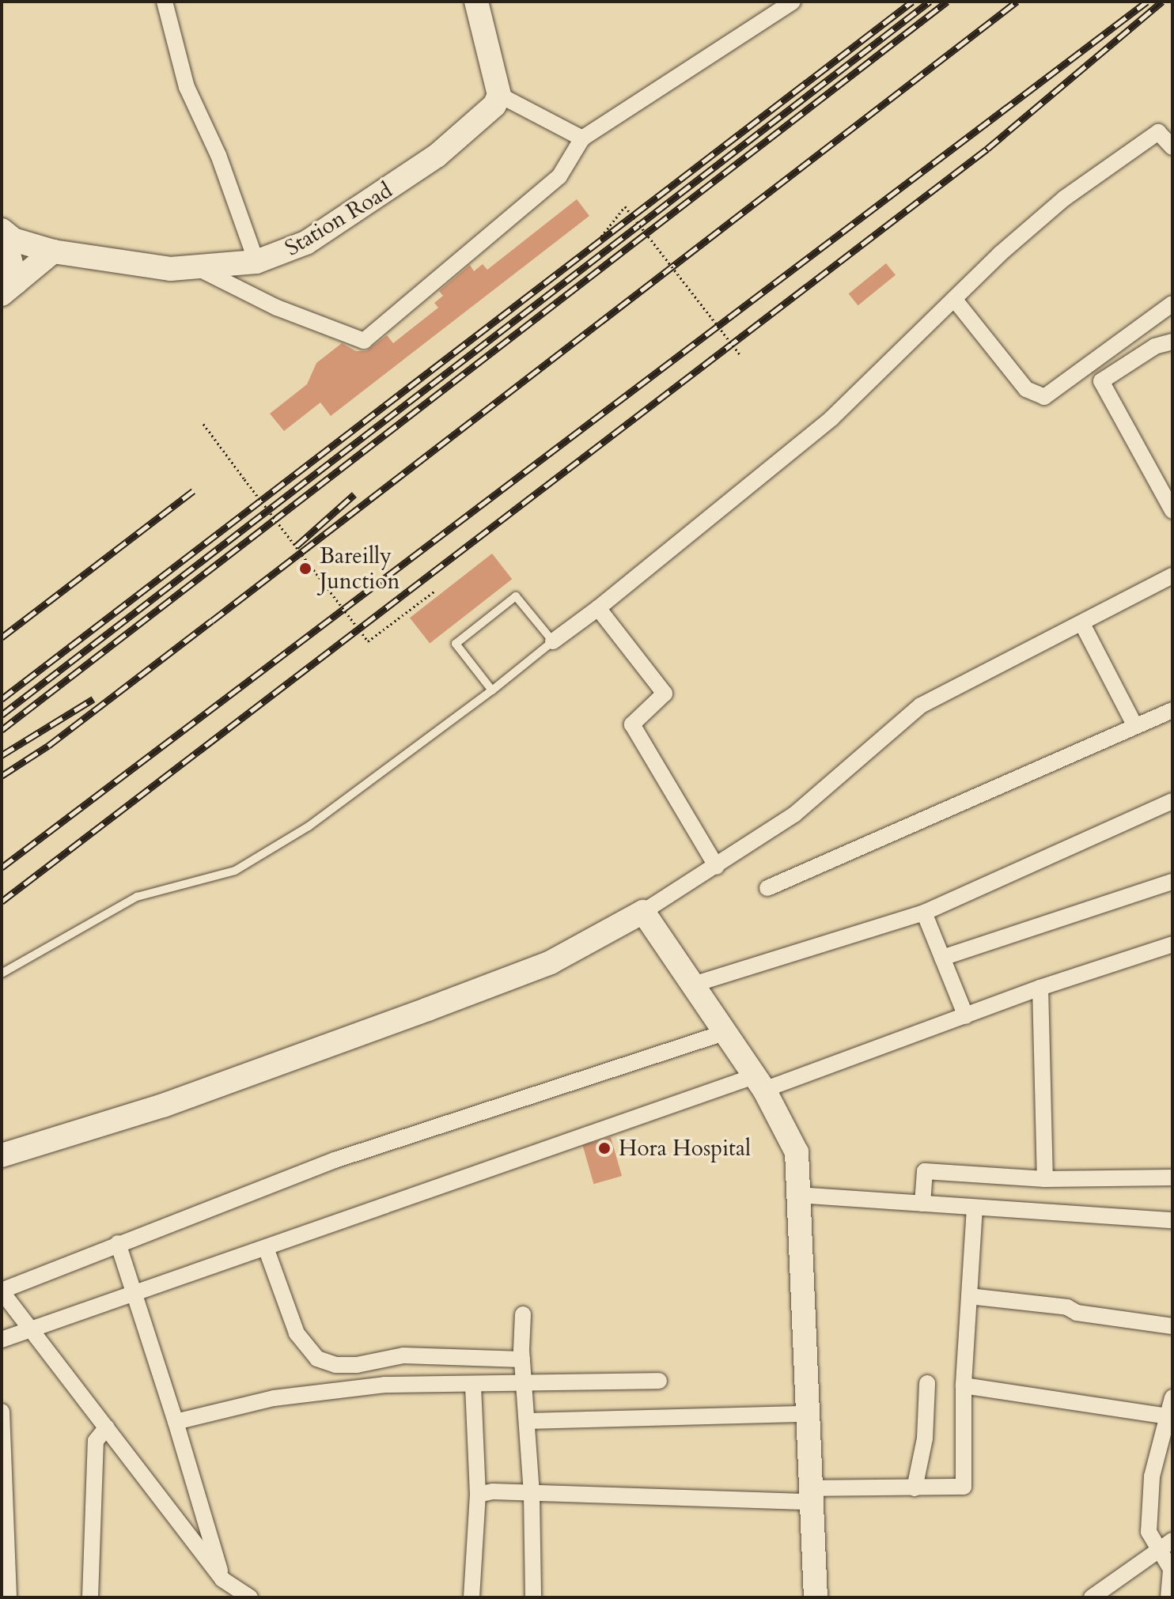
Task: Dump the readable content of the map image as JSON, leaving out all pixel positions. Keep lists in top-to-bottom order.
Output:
{
  "streets": {
    "street": ["Station Road"]
  },
  "places": ["Bareilly Junction", "Hora Hospital"]
}
